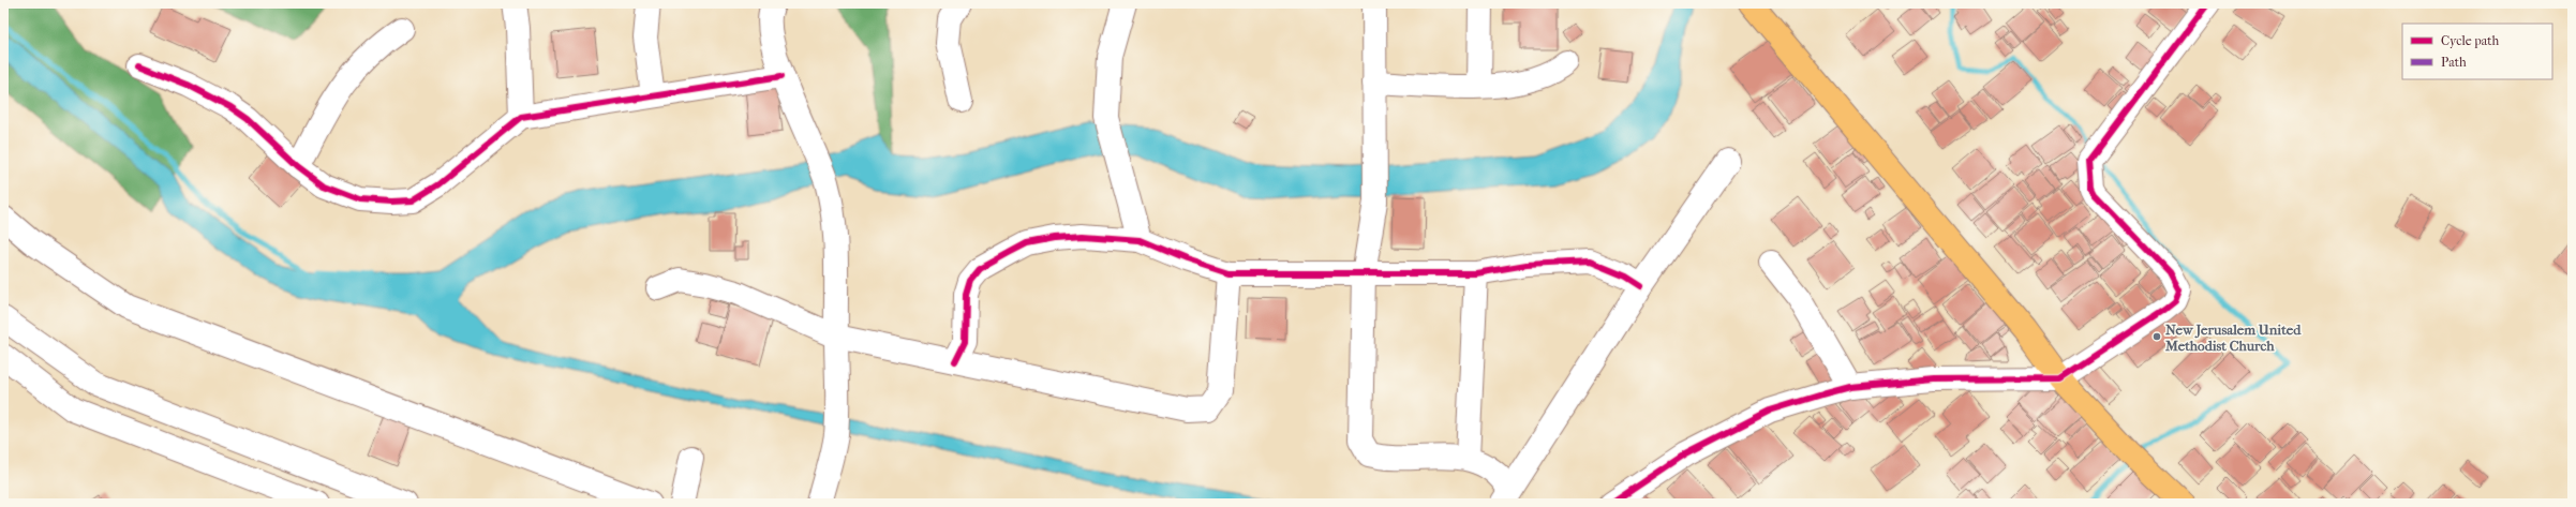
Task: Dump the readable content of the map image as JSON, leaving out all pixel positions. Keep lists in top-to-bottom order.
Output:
{
  "places": ["New Jerusalem United Methodist Church"],
  "legend": ["Cycle path", "Path"]
}
